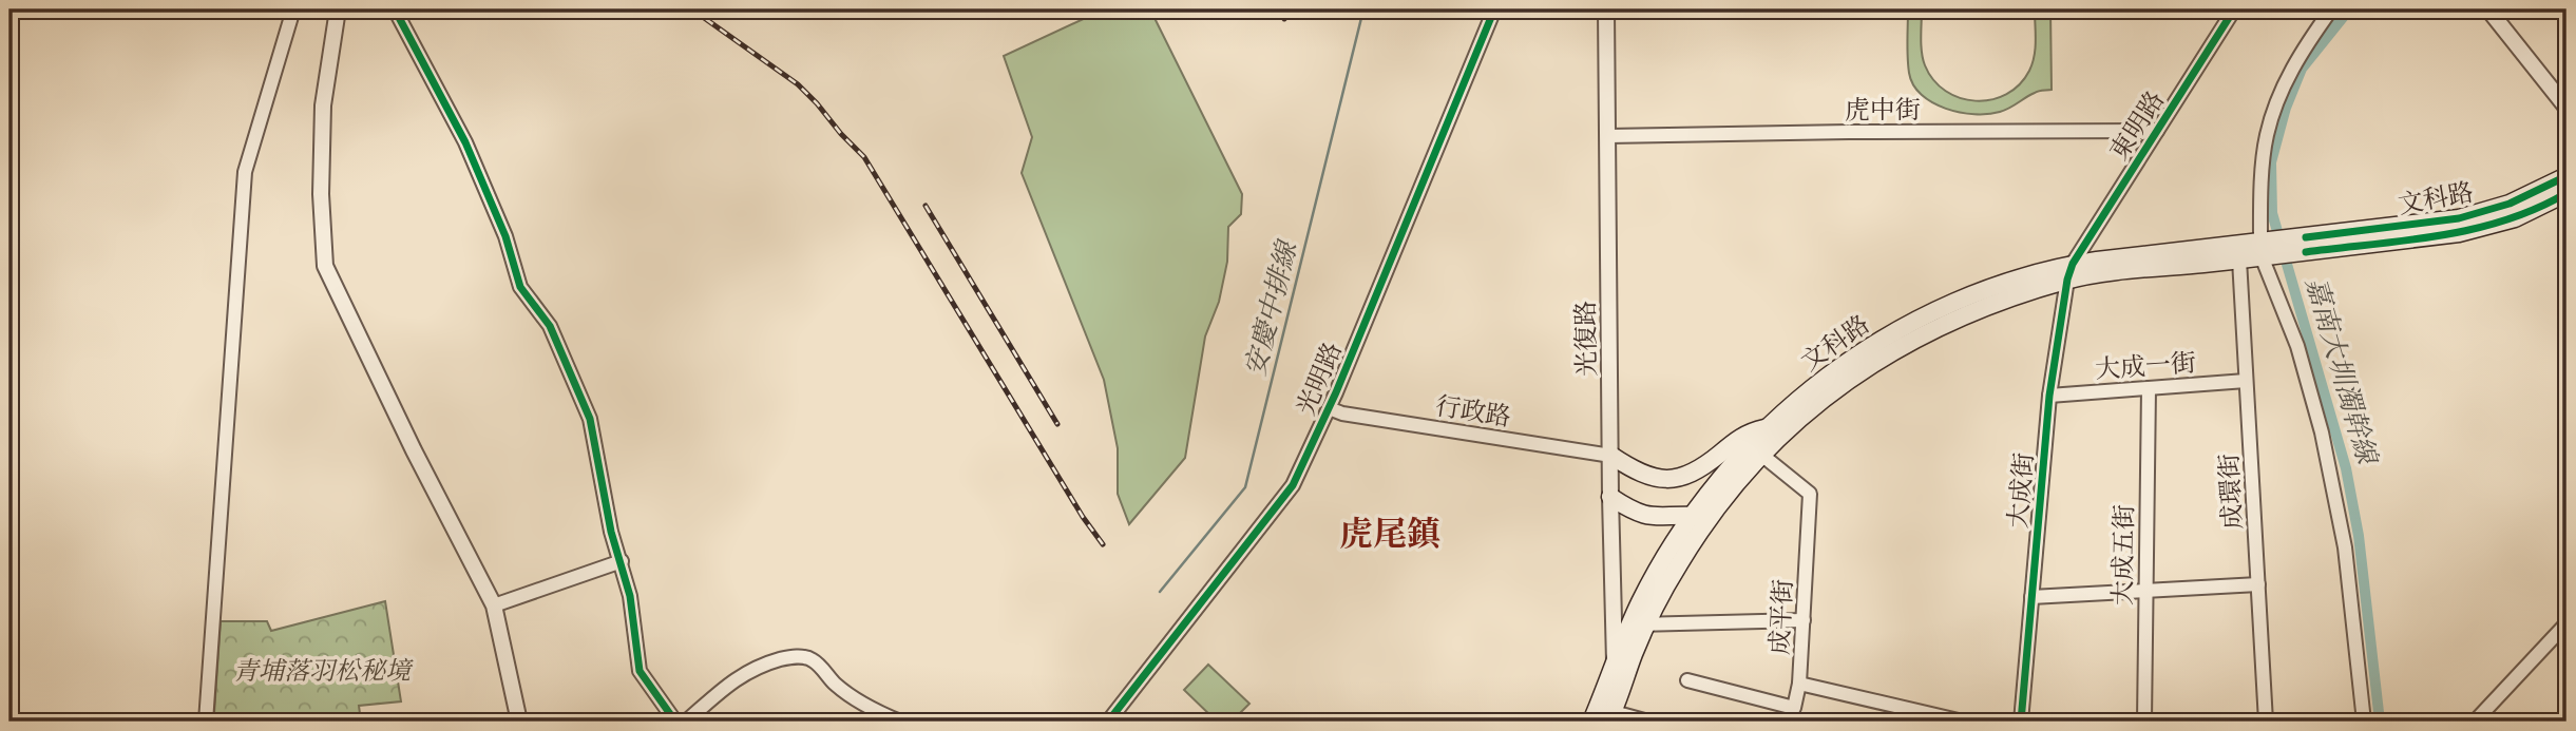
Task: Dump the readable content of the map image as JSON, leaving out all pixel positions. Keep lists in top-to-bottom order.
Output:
{
  "streets": {
    "main road": ["文科路"],
    "street": [
      "虎中街",
      "東明路",
      "光復路",
      "大成一街",
      "光明路",
      "行政路",
      "大成街",
      "成環街",
      "大成五街",
      "成平街"
    ]
  },
  "crossings": [
    ["虎中街", "東明路"],
    ["虎中街", "光復路"],
    ["東明路", "文科路"],
    ["東明路", "大成街"],
    ["文科路", "光復路"],
    ["文科路", "大成街"],
    ["文科路", "成環街"],
    ["文科路", "成平街"],
    ["光復路", "行政路"],
    ["大成一街", "大成街"],
    ["大成一街", "成環街"],
    ["大成一街", "大成五街"],
    ["光明路", "行政路"]
  ],
  "districts": ["虎尾鎮"],
  "water": ["安慶中排線", "嘉南大圳濁幹線"],
  "parks": ["青埔落羽松秘境"]
}
